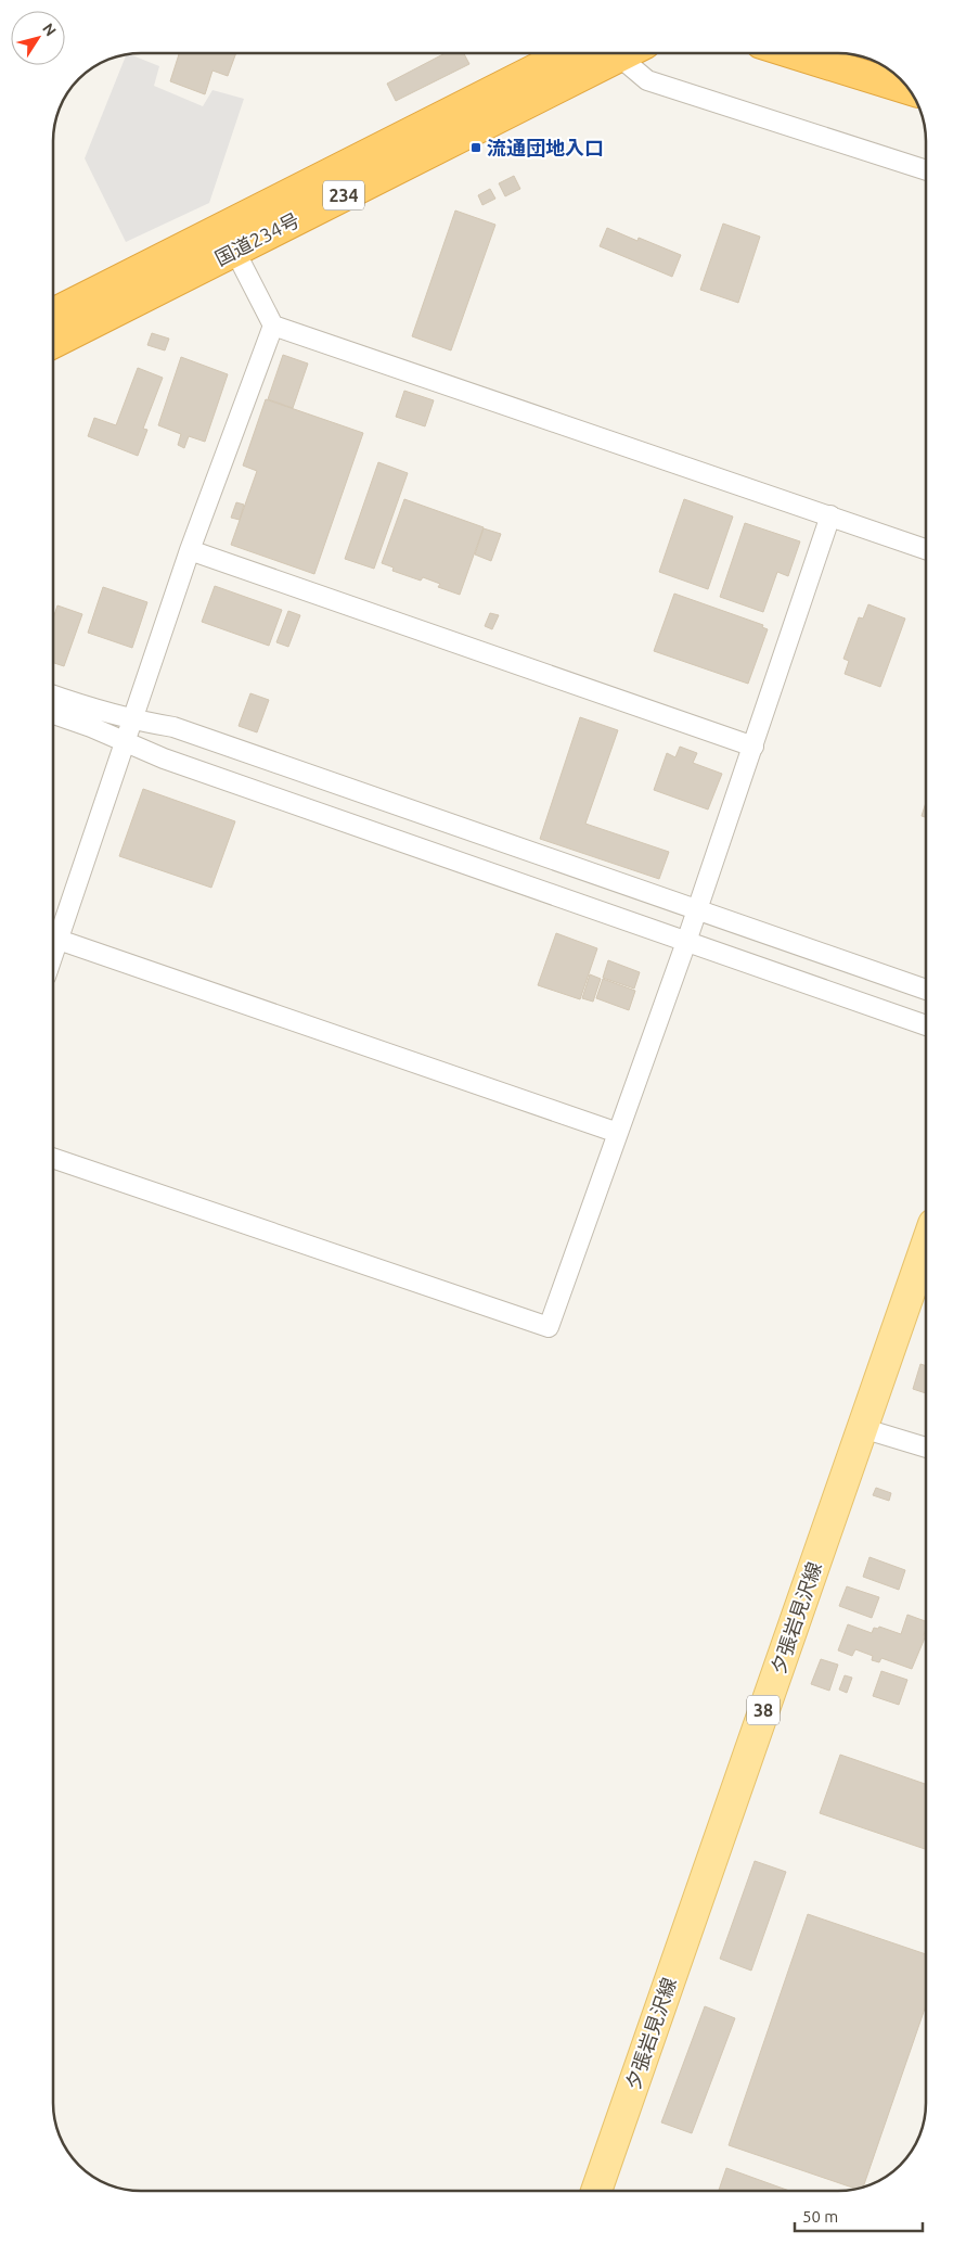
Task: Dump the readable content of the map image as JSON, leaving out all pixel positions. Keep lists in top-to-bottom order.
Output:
{
  "streets": {
    "highway": ["234", "国道234号"],
    "main road": ["夕張岩見沢線", "38"]
  },
  "places": {
    "transit": ["流通団地入口"]
  },
  "scale_bar": "50 m",
  "north": "top right"
}
